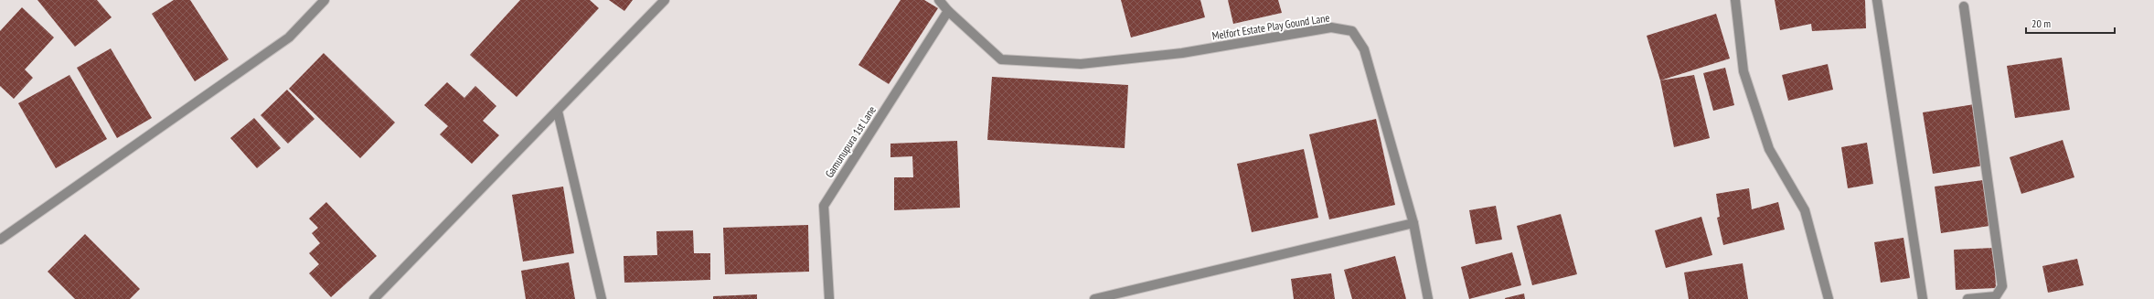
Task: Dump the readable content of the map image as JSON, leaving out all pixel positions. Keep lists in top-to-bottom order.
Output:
{
  "streets": {
    "street": ["Melfort Estate Play Gound Lane", "Gamunupura 1st Lane"]
  },
  "crossings": [
    ["Melfort Estate Play Gound Lane", "Gamunupura 1st Lane"]
  ],
  "scale_bar": "20 m"
}
